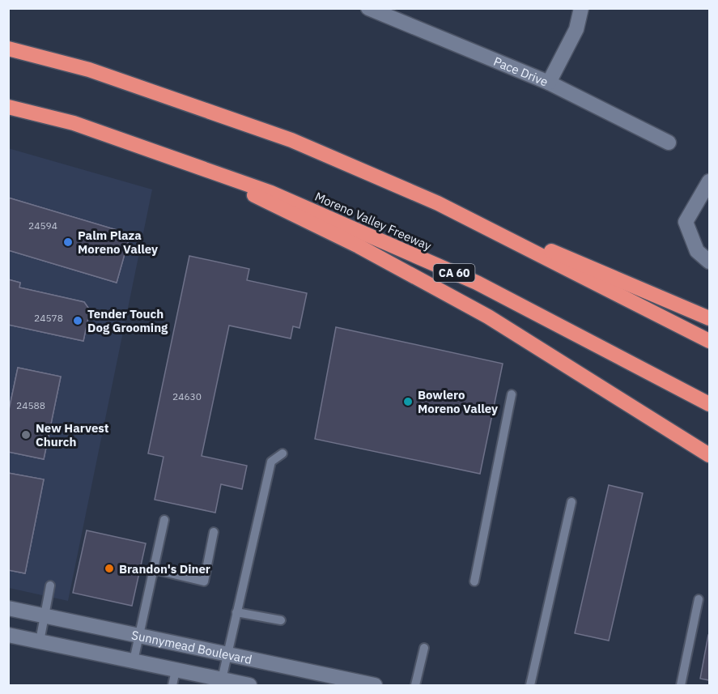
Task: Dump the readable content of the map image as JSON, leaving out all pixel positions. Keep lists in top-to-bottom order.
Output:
{
  "streets": {
    "highway": ["Moreno Valley Freeway", "CA 60"],
    "main road": ["Pace Drive", "Sunnymead Boulevard"]
  },
  "places": [
    "Palm Plaza Moreno Valley",
    "Tender Touch Dog Grooming",
    "Bowlero Moreno Valley",
    "New Harvest Church",
    "Brandon's Diner"
  ],
  "house_numbers": [
    "24594",
    "24578",
    "24630",
    "24588"
  ]
}
